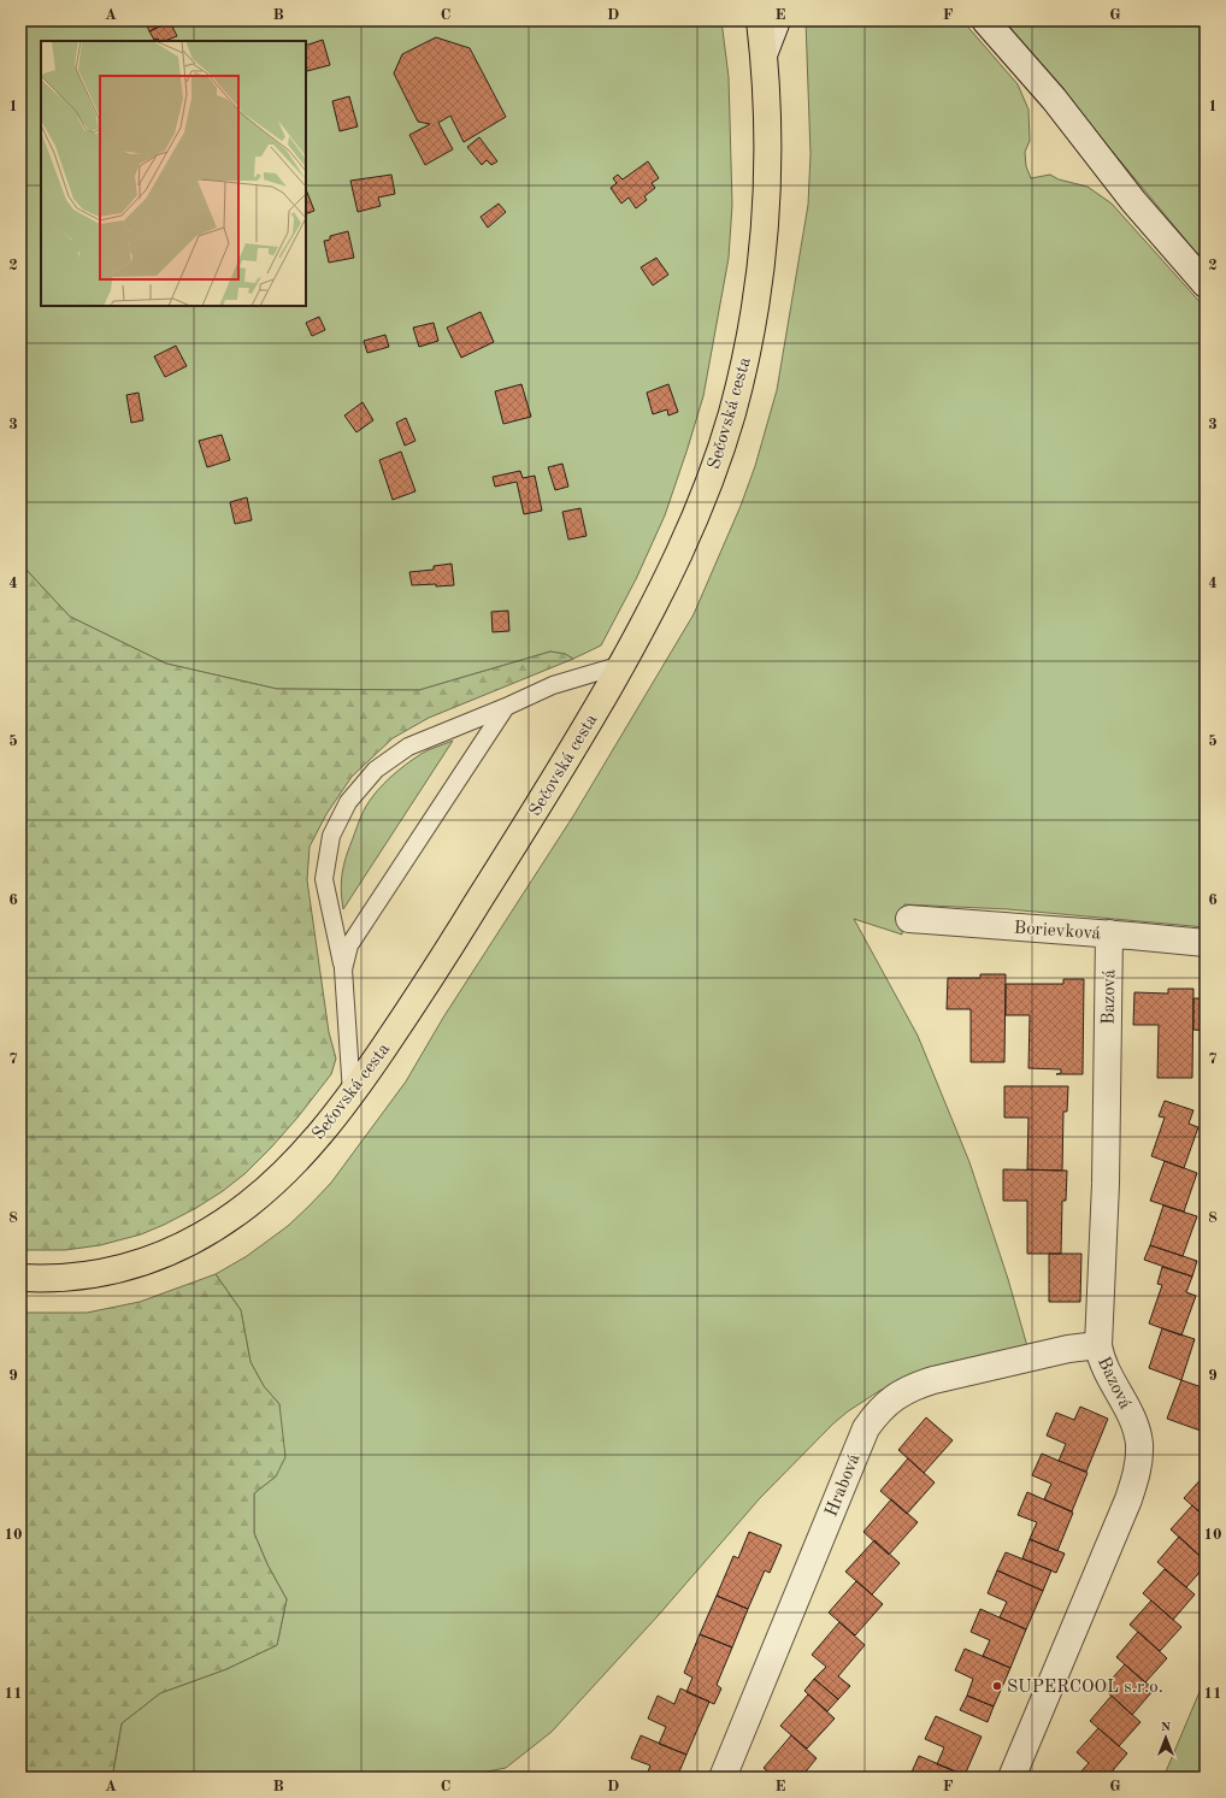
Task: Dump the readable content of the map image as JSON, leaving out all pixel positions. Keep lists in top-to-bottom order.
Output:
{
  "streets": {
    "main road": ["Sečovská cesta"],
    "street": ["Borievková", "Bazová", "Hrabová"]
  },
  "crossings": [
    ["Borievková", "Bazová"],
    ["Bazová", "Hrabová"]
  ],
  "places": ["SUPERCOOL s.r.o."],
  "north": "top",
  "grid": {
    "columns": [
      "A",
      "B",
      "C",
      "D",
      "E",
      "F",
      "G"
    ],
    "rows": [
      "1",
      "2",
      "3",
      "4",
      "5",
      "6",
      "7",
      "8",
      "9",
      "10",
      "11"
    ]
  }
}
